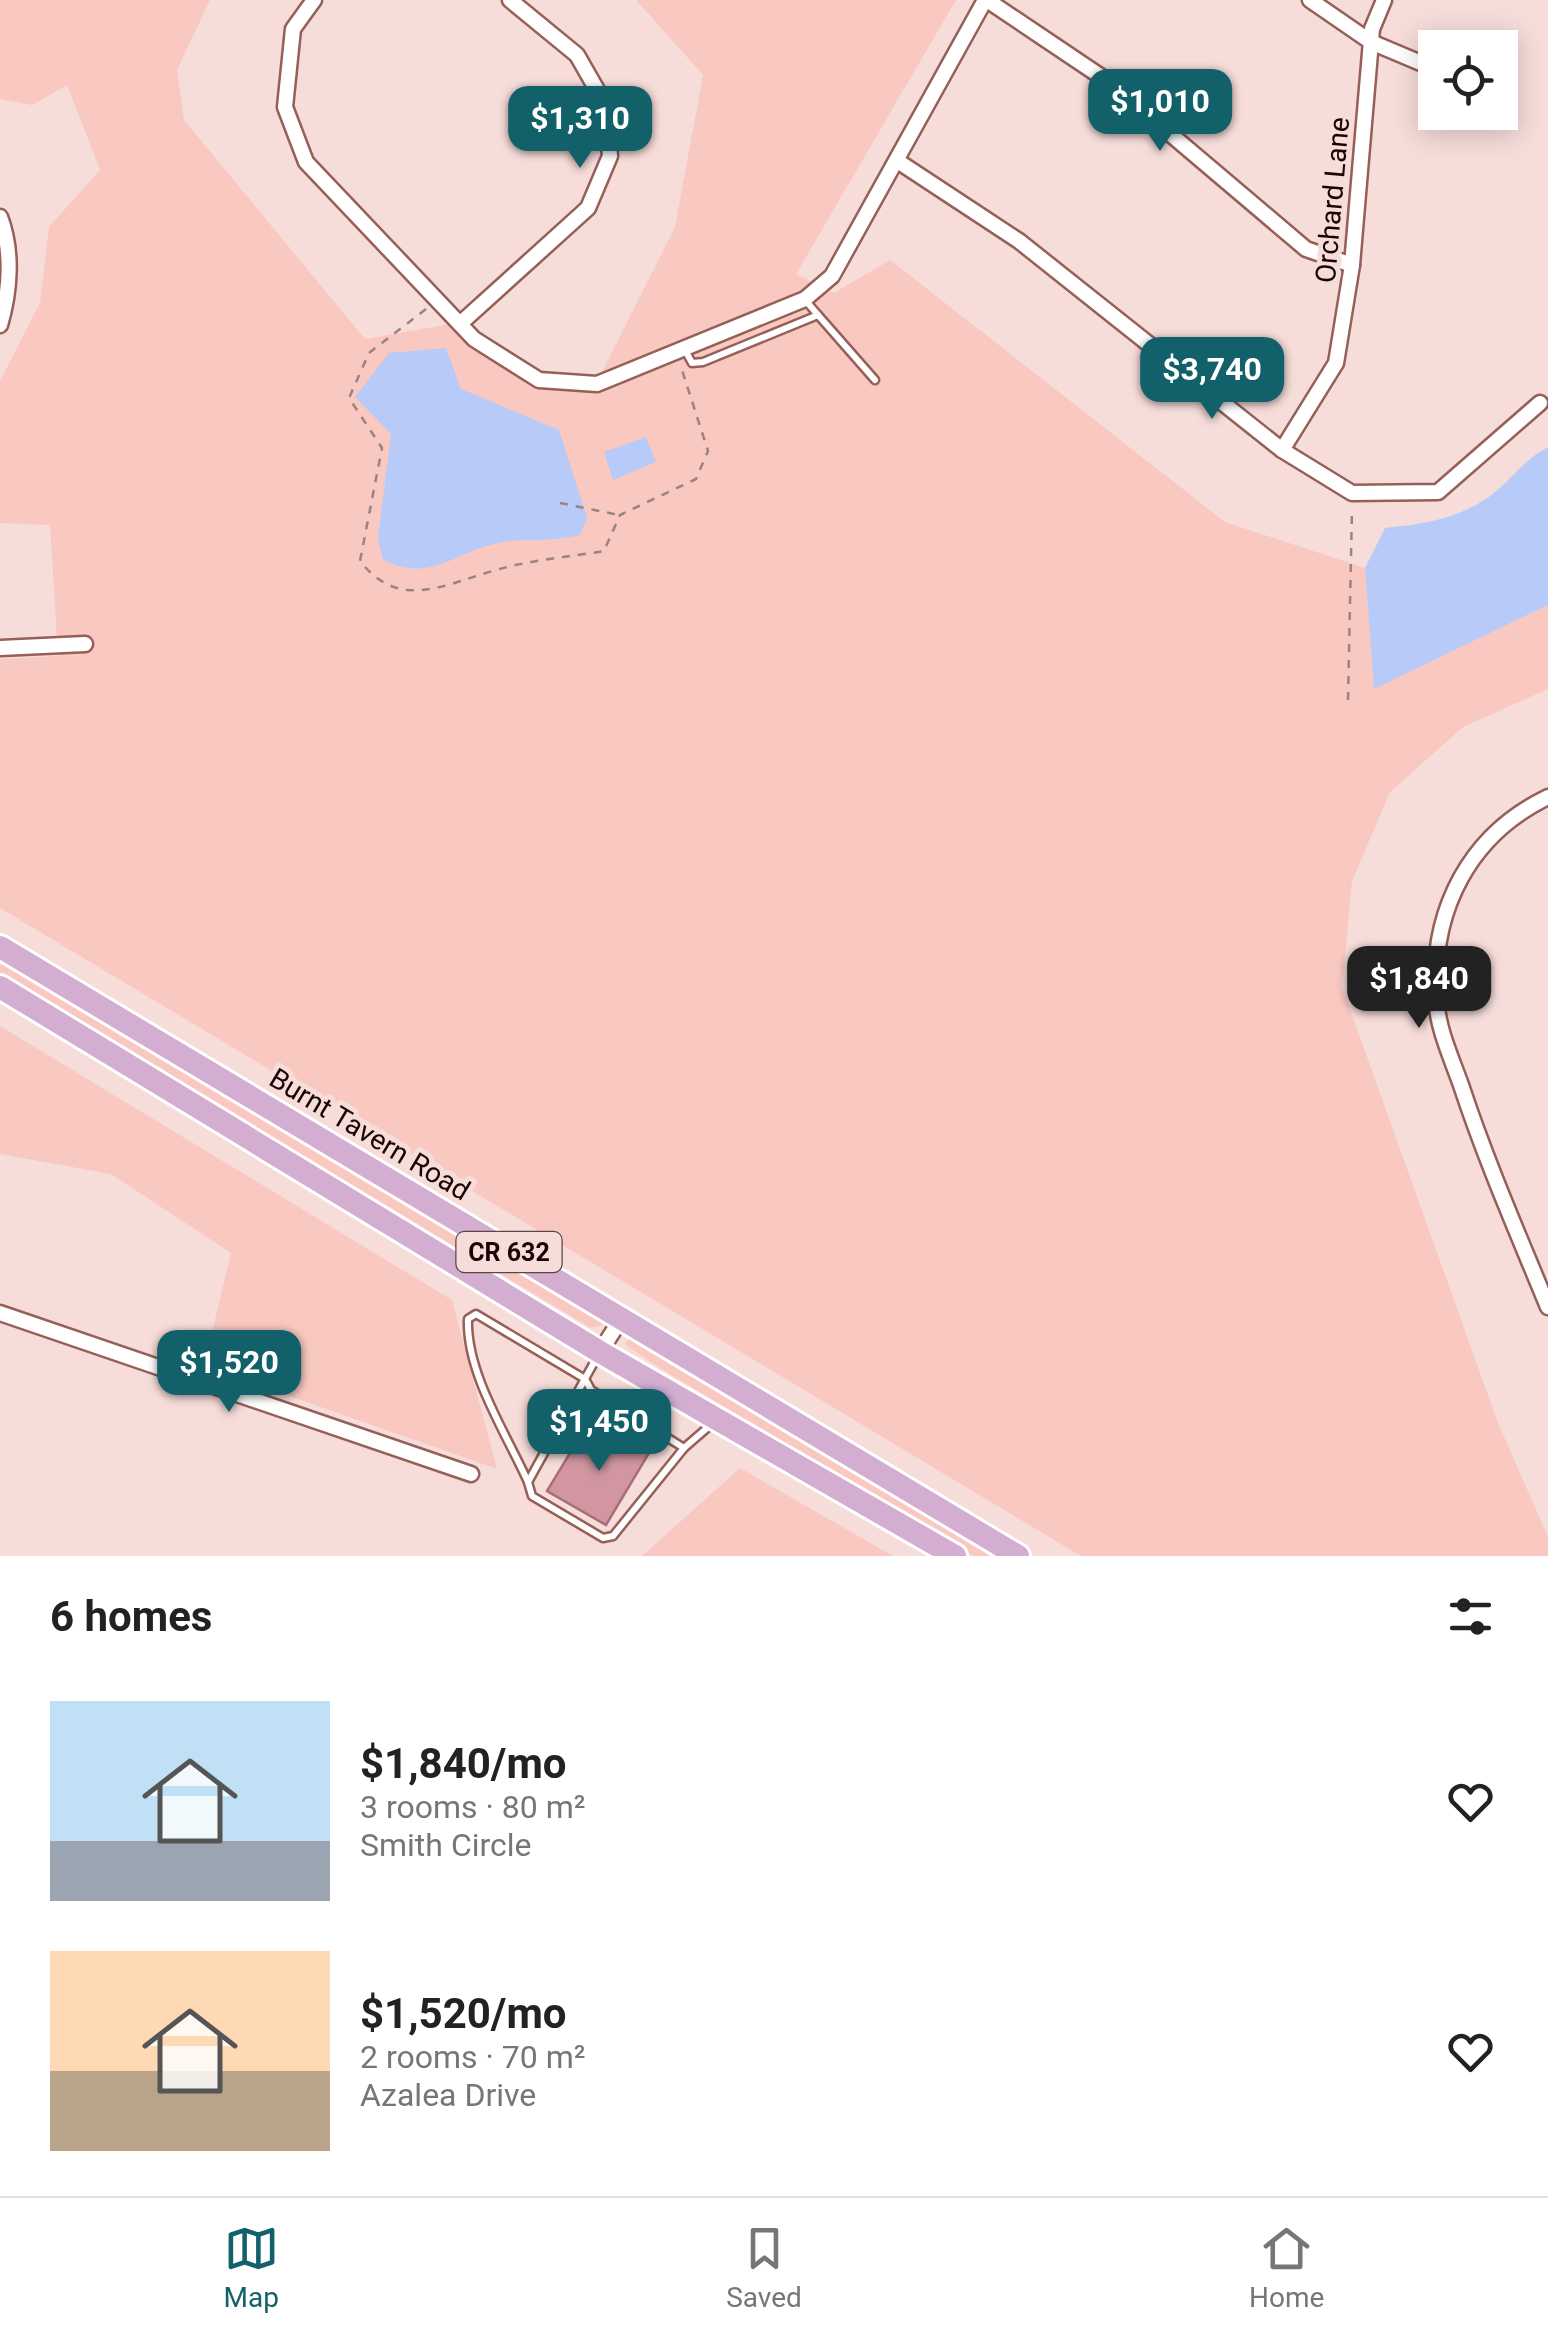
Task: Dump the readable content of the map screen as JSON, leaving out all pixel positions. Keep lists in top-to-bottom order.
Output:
{
  "streets": {
    "main road": ["Burnt Tavern Road", "CR 632"],
    "street": ["Orchard Lane"]
  },
  "page": {
    "price": [
      "$1,010",
      "$1,310",
      "$3,740",
      "$1,840",
      "$1,520",
      "$1,450"
    ],
    "heading": "6 homes",
    "list": [
      {
        "name": "$1,840/mo",
        "note": "3 rooms · 80 m² · Smith Circle"
      },
      {
        "name": "$1,520/mo",
        "note": "2 rooms · 70 m² · Azalea Drive"
      }
    ],
    "tabs": ["Map", "Saved", "Home"]
  }
}
